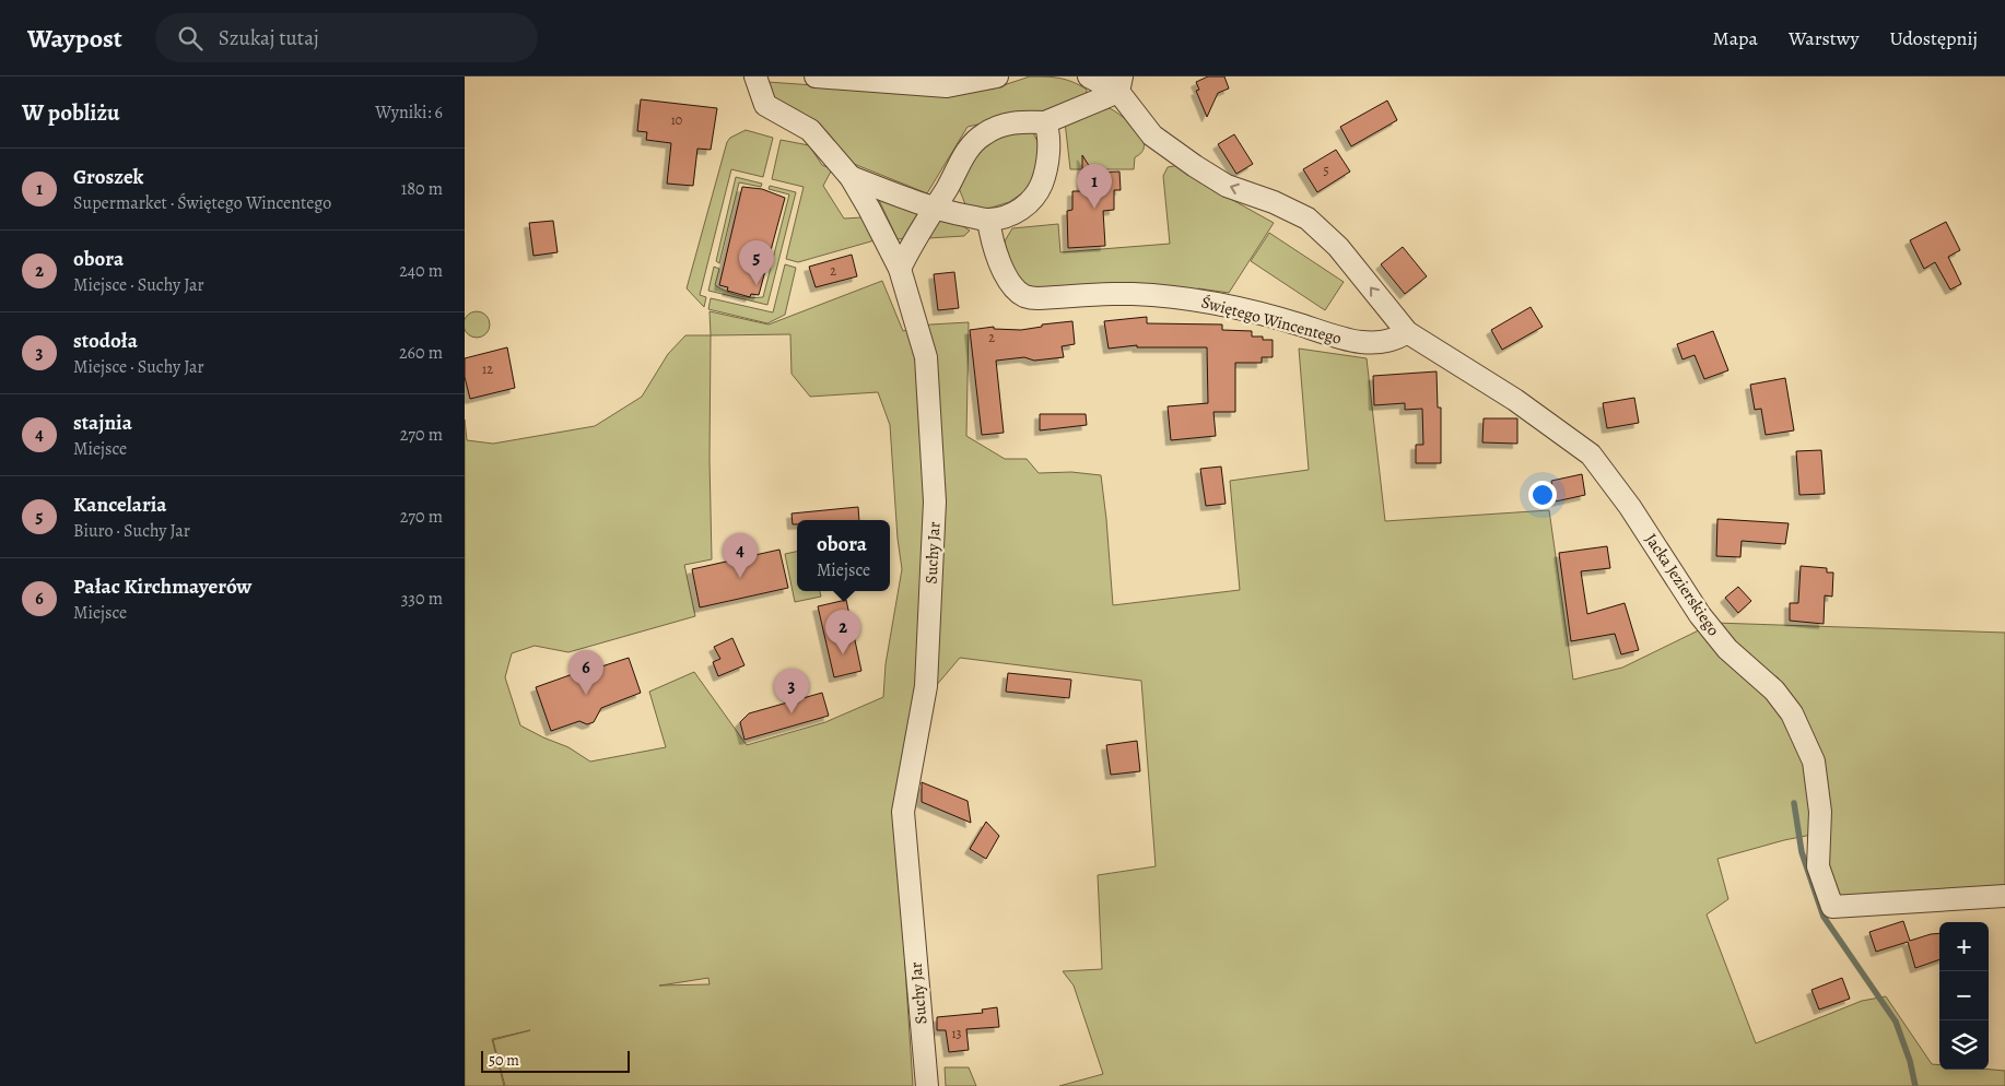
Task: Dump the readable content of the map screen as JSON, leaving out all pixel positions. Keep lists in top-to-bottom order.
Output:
{
  "streets": {
    "street": ["Świętego Wincentego", "Suchy Jar", "Jacka Jezierskiego"]
  },
  "crossings": [
    ["Świętego Wincentego", "Jacka Jezierskiego"]
  ],
  "house_numbers": [
    "10",
    "5",
    "2",
    "2",
    "12",
    "13"
  ],
  "scale_bar": "50 m",
  "page": {
    "header": "Waypost",
    "search": "Szukaj tutaj",
    "nav": ["Mapa", "Warstwy", "Udostępnij"],
    "heading": ["W pobliżu", "Wyniki: 6"],
    "list": [
      {
        "mark": "1",
        "name": "Groszek",
        "note": "Supermarket · Świętego Wincentego",
        "value": "180 m"
      },
      {
        "mark": "2",
        "name": "obora",
        "note": "Miejsce · Suchy Jar",
        "value": "240 m"
      },
      {
        "mark": "3",
        "name": "stodoła",
        "note": "Miejsce · Suchy Jar",
        "value": "260 m"
      },
      {
        "mark": "4",
        "name": "stajnia",
        "note": "Miejsce",
        "value": "270 m"
      },
      {
        "mark": "5",
        "name": "Kancelaria",
        "note": "Biuro · Suchy Jar",
        "value": "270 m"
      },
      {
        "mark": "6",
        "name": "Pałac Kirchmayerów",
        "note": "Miejsce",
        "value": "330 m"
      }
    ],
    "pins": [
      "1",
      "5",
      "4",
      "2",
      "6",
      "3"
    ],
    "popup": ["obora", "Miejsce"],
    "map_buttons": ["+", "−"],
    "scale": "50 m"
  }
}
